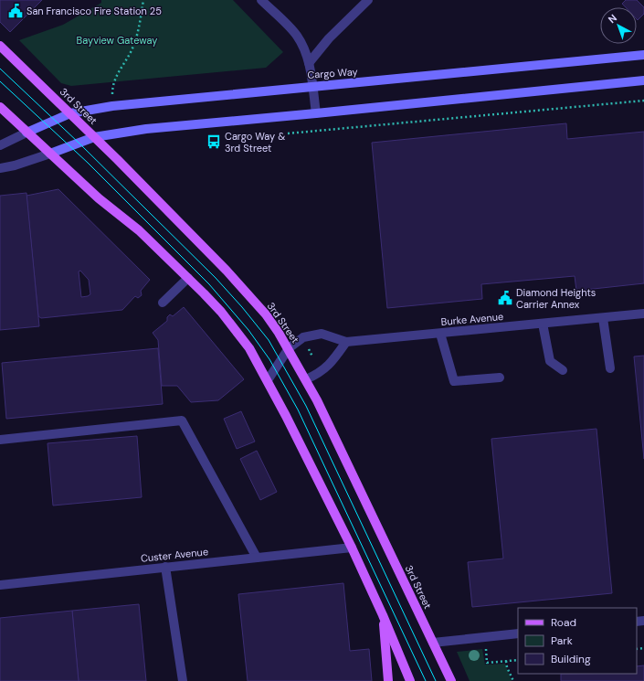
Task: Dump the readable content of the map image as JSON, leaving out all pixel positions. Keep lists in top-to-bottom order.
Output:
{
  "streets": {
    "main road": ["Cargo Way", "3rd Street"],
    "street": ["Burke Avenue", "Custer Avenue"]
  },
  "crossings": [
    ["Cargo Way", "3rd Street"],
    ["3rd Street", "Burke Avenue"]
  ],
  "parks": ["Bayview Gateway"],
  "places": {
    "public building": ["San Francisco Fire Station 25", "Diamond Heights Carrier Annex"],
    "bus stop": ["Cargo Way & 3rd Street"]
  },
  "legend": ["Road", "Park", "Building"],
  "north": "top left"
}
